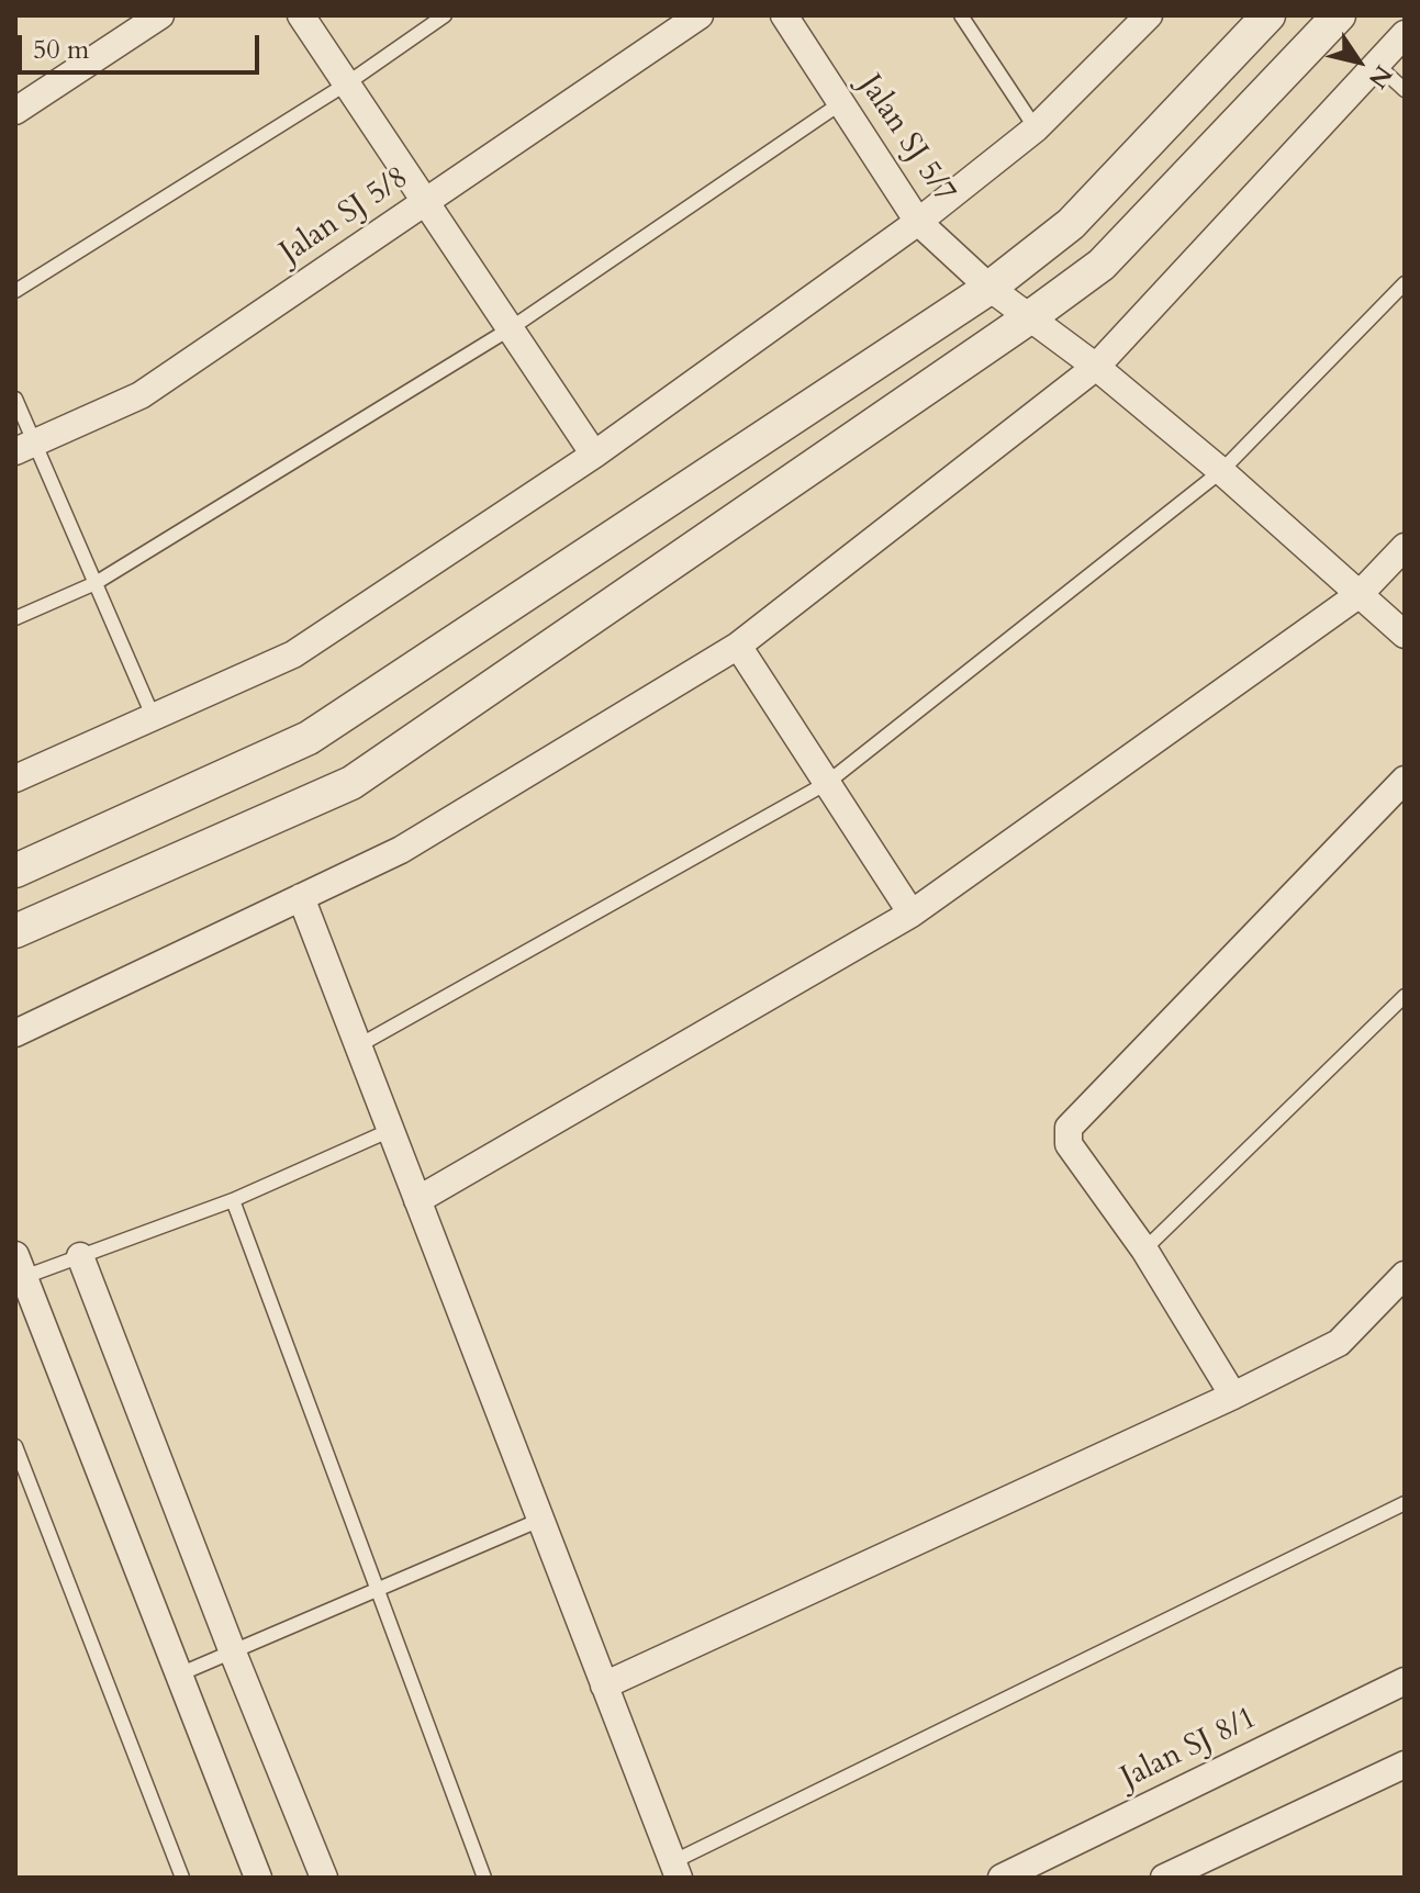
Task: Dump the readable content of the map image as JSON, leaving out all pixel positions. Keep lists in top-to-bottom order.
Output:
{
  "streets": {
    "street": ["Jalan SJ 5/7", "Jalan SJ 5/8", "Jalan SJ 8/1"]
  },
  "scale_bar": "50 m",
  "north": "bottom right"
}
